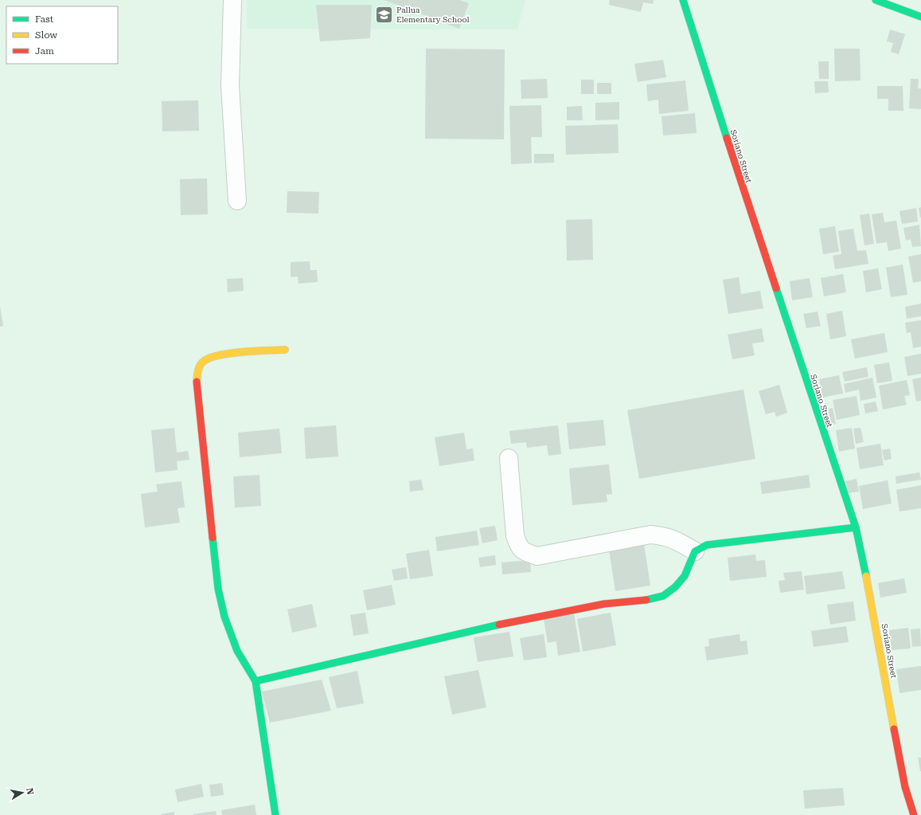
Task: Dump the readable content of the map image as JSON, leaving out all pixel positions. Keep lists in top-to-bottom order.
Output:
{
  "streets": {
    "street": ["Soriano Street"]
  },
  "places": {
    "school or university": ["Pallua Elementary School"]
  },
  "legend": ["Fast", "Slow", "Jam"],
  "north": "right"
}
